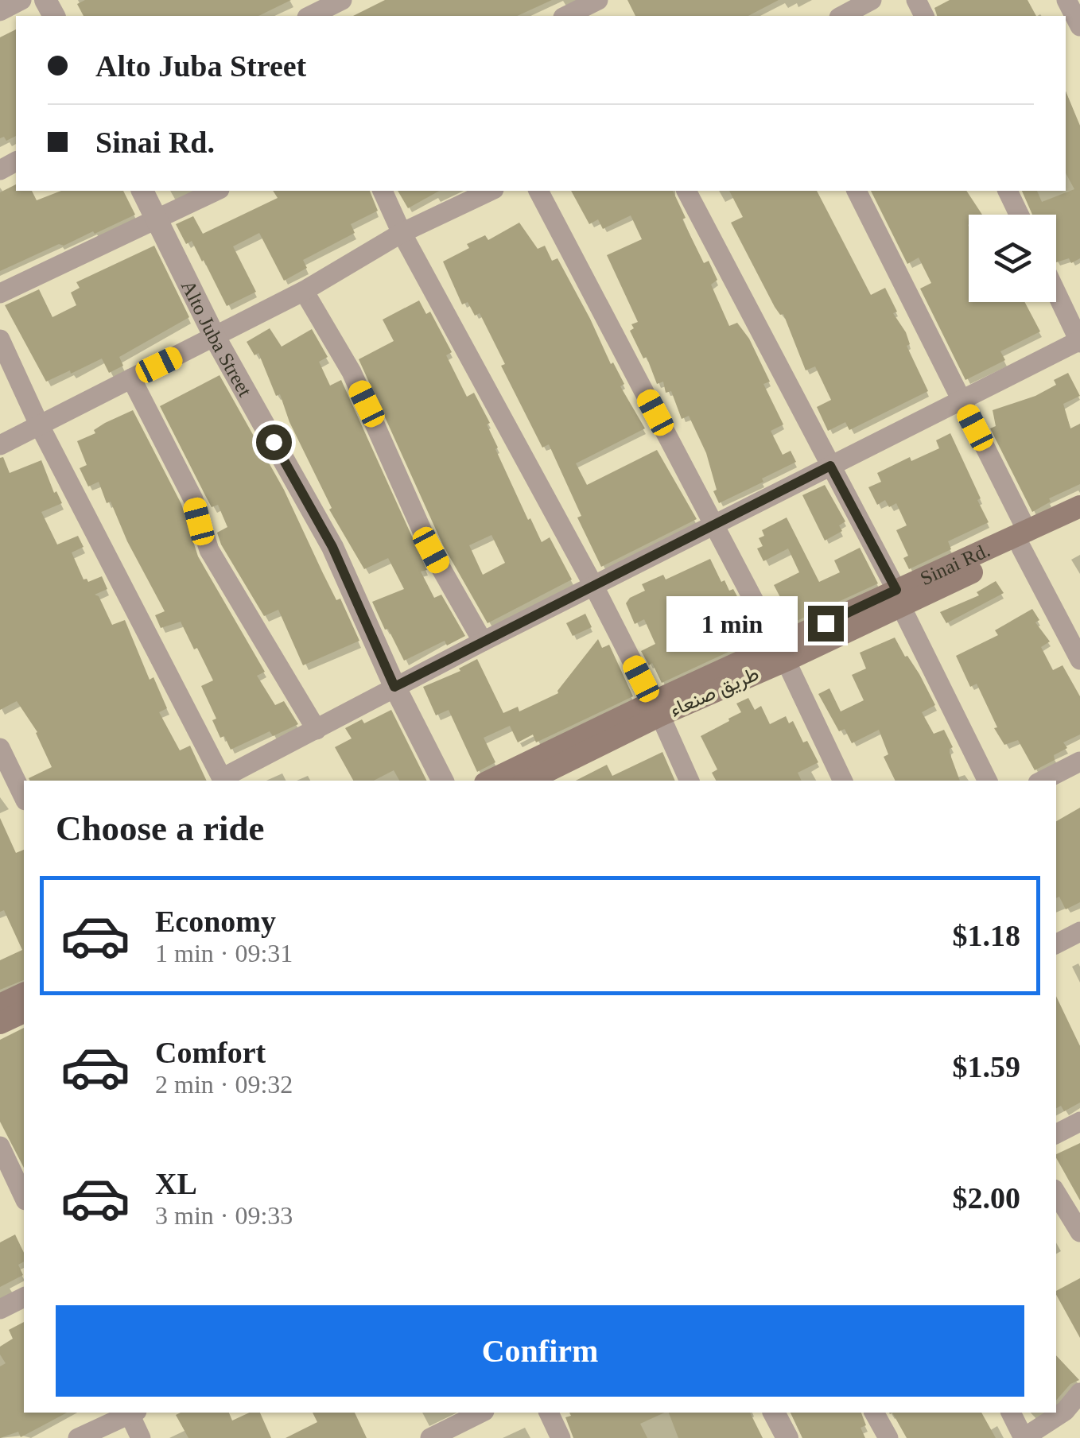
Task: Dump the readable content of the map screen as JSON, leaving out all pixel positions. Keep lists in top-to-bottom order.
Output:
{
  "streets": {
    "main road": ["طريق صنعاء"],
    "street": ["Alto Juba Street"]
  },
  "page": {
    "banner": ["Alto Juba Street", "Sinai Rd."],
    "bubble": "1 min",
    "heading": "Choose a ride",
    "list": [
      {
        "name": "Economy",
        "note": "1 min · 09:31",
        "value": "$1.18"
      },
      {
        "name": "Comfort",
        "note": "2 min · 09:32",
        "value": "$1.59"
      },
      {
        "name": "XL",
        "note": "3 min · 09:33",
        "value": "$2.00"
      }
    ],
    "buttons": "Confirm"
  }
}
